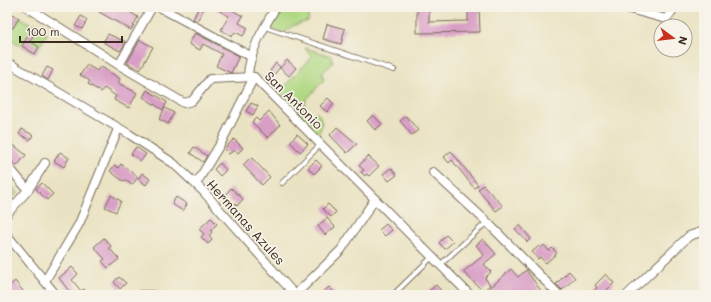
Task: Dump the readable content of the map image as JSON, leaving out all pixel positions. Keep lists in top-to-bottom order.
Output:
{
  "streets": {
    "street": ["San Antonio", "Hermanas Azules"]
  },
  "crossings": [
    ["San Antonio", "Hermanas Azules"]
  ],
  "scale_bar": "100 m",
  "north": "right"
}
